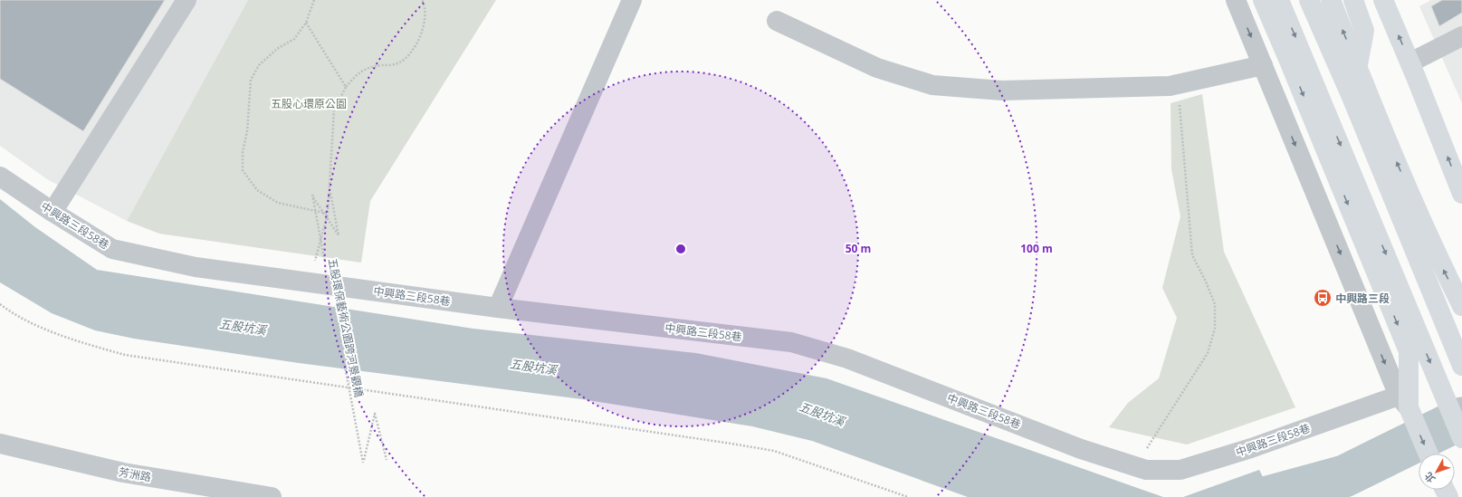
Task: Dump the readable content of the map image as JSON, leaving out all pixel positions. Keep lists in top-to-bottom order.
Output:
{
  "streets": {
    "street": ["中興路三段58巷", "芳洲路"],
    "path": ["五股環保藝術公園跨河景觀橋"]
  },
  "water": ["五股坑溪"],
  "parks": ["五股心環原公園"],
  "places": {
    "bus stop": ["中興路三段"]
  },
  "north": "bottom left",
  "rings": ["50 m", "100 m"]
}
